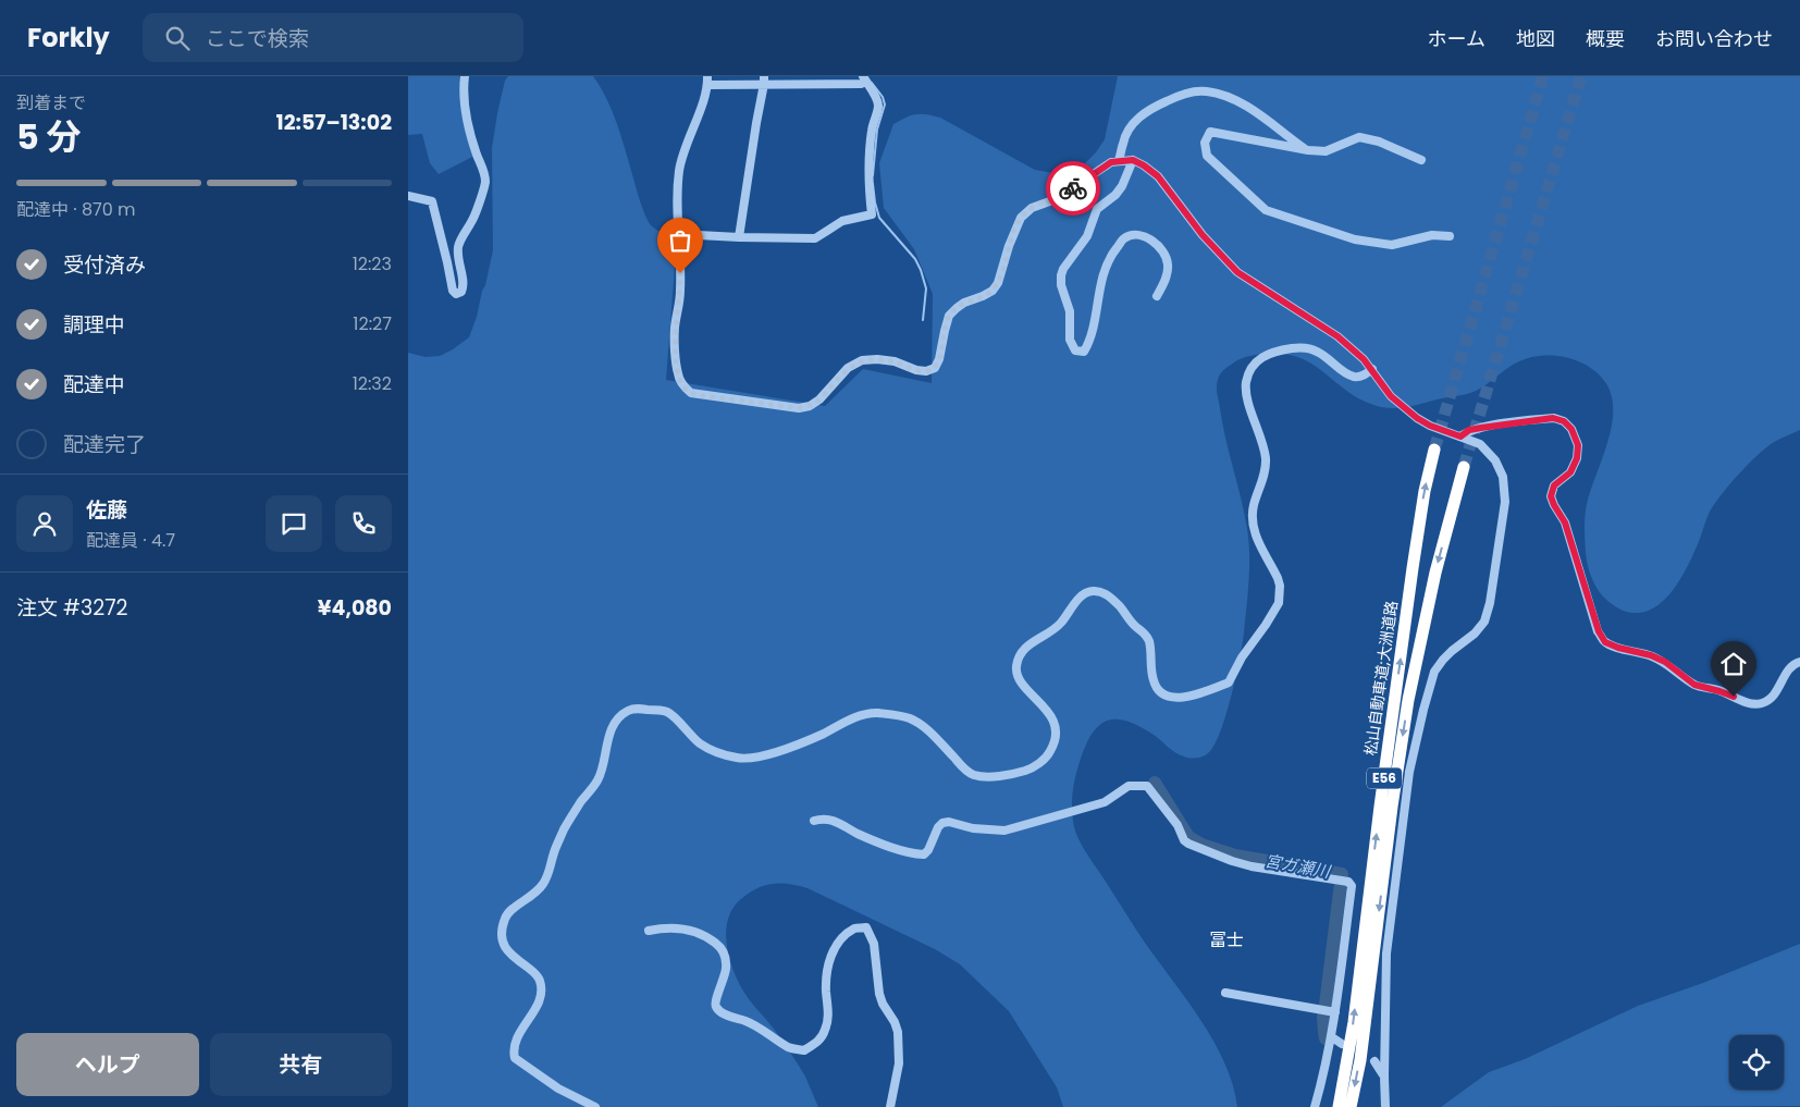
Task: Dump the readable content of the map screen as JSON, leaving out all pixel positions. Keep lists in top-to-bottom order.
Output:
{
  "streets": {
    "highway": ["松山自動車道;大洲道路", "E56"]
  },
  "districts": ["冨士"],
  "water": ["宮ガ瀬川"],
  "page": {
    "header": "Forkly",
    "search": "ここで検索",
    "nav": [
      "ホーム",
      "地図",
      "概要",
      "お問い合わせ"
    ],
    "heading": ["5 分", "到着まで", "12:57–13:02"],
    "panel": [
      "佐藤",
      "配達員 · 4.7",
      "注文 #3272",
      "¥4,080"
    ],
    "bar": "配達中 · 870 m",
    "list": [
      ["受付済み", "12:23"],
      ["調理中", "12:27"],
      ["配達中", "12:32"],
      "配達完了"
    ],
    "buttons": ["ヘルプ", "共有"]
  }
}
